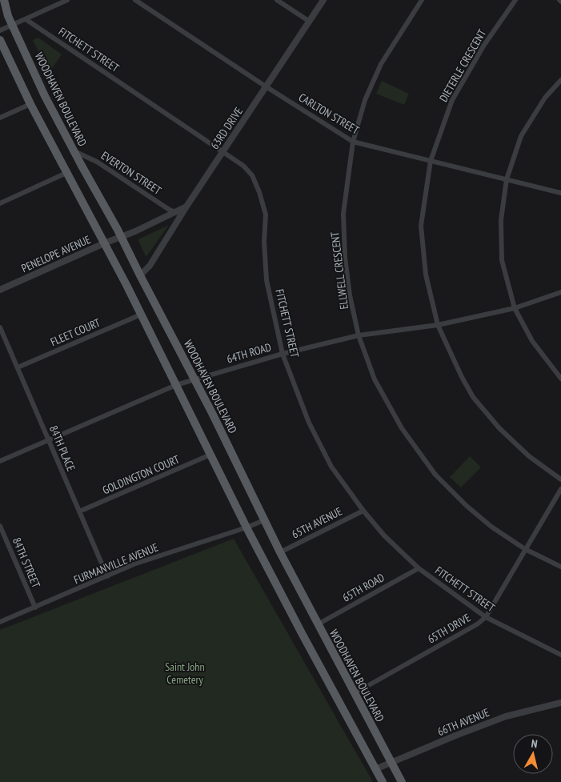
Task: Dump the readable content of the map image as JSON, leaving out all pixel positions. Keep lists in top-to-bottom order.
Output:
{
  "streets": {
    "main road": ["WOODHAVEN BOULEVARD"],
    "street": [
      "FITCHETT STREET",
      "DIETERLE CRESCENT",
      "CARLTON STREET",
      "63RD DRIVE",
      "EVERTON STREET",
      "PENELOPE AVENUE",
      "ELLWELL CRESCENT",
      "FLEET COURT",
      "64TH ROAD",
      "84TH PLACE",
      "GOLDINGTON COURT",
      "65TH AVENUE",
      "84TH STREET",
      "FURMANVILLE AVENUE",
      "65TH ROAD",
      "65TH DRIVE",
      "66TH AVENUE"
    ]
  },
  "crossings": [
    ["FITCHETT STREET", "63RD DRIVE"],
    ["FITCHETT STREET", "64TH ROAD"],
    ["FITCHETT STREET", "65TH AVENUE"],
    ["FITCHETT STREET", "65TH ROAD"],
    ["FITCHETT STREET", "65TH DRIVE"],
    ["DIETERLE CRESCENT", "CARLTON STREET"],
    ["DIETERLE CRESCENT", "64TH ROAD"],
    ["WOODHAVEN BOULEVARD", "63RD DRIVE"],
    ["WOODHAVEN BOULEVARD", "EVERTON STREET"],
    ["WOODHAVEN BOULEVARD", "PENELOPE AVENUE"],
    ["WOODHAVEN BOULEVARD", "64TH ROAD"],
    ["WOODHAVEN BOULEVARD", "65TH AVENUE"],
    ["WOODHAVEN BOULEVARD", "FURMANVILLE AVENUE"],
    ["WOODHAVEN BOULEVARD", "65TH ROAD"],
    ["WOODHAVEN BOULEVARD", "65TH DRIVE"],
    ["WOODHAVEN BOULEVARD", "66TH AVENUE"],
    ["CARLTON STREET", "63RD DRIVE"],
    ["CARLTON STREET", "ELLWELL CRESCENT"],
    ["63RD DRIVE", "EVERTON STREET"],
    ["63RD DRIVE", "PENELOPE AVENUE"],
    ["ELLWELL CRESCENT", "64TH ROAD"],
    ["ELLWELL CRESCENT", "65TH DRIVE"],
    ["FLEET COURT", "84TH PLACE"],
    ["64TH ROAD", "84TH PLACE"],
    ["84TH PLACE", "GOLDINGTON COURT"],
    ["84TH PLACE", "FURMANVILLE AVENUE"],
    ["84TH STREET", "FURMANVILLE AVENUE"]
  ],
  "parks": ["Saint John Cemetery"],
  "north": "top"
}
